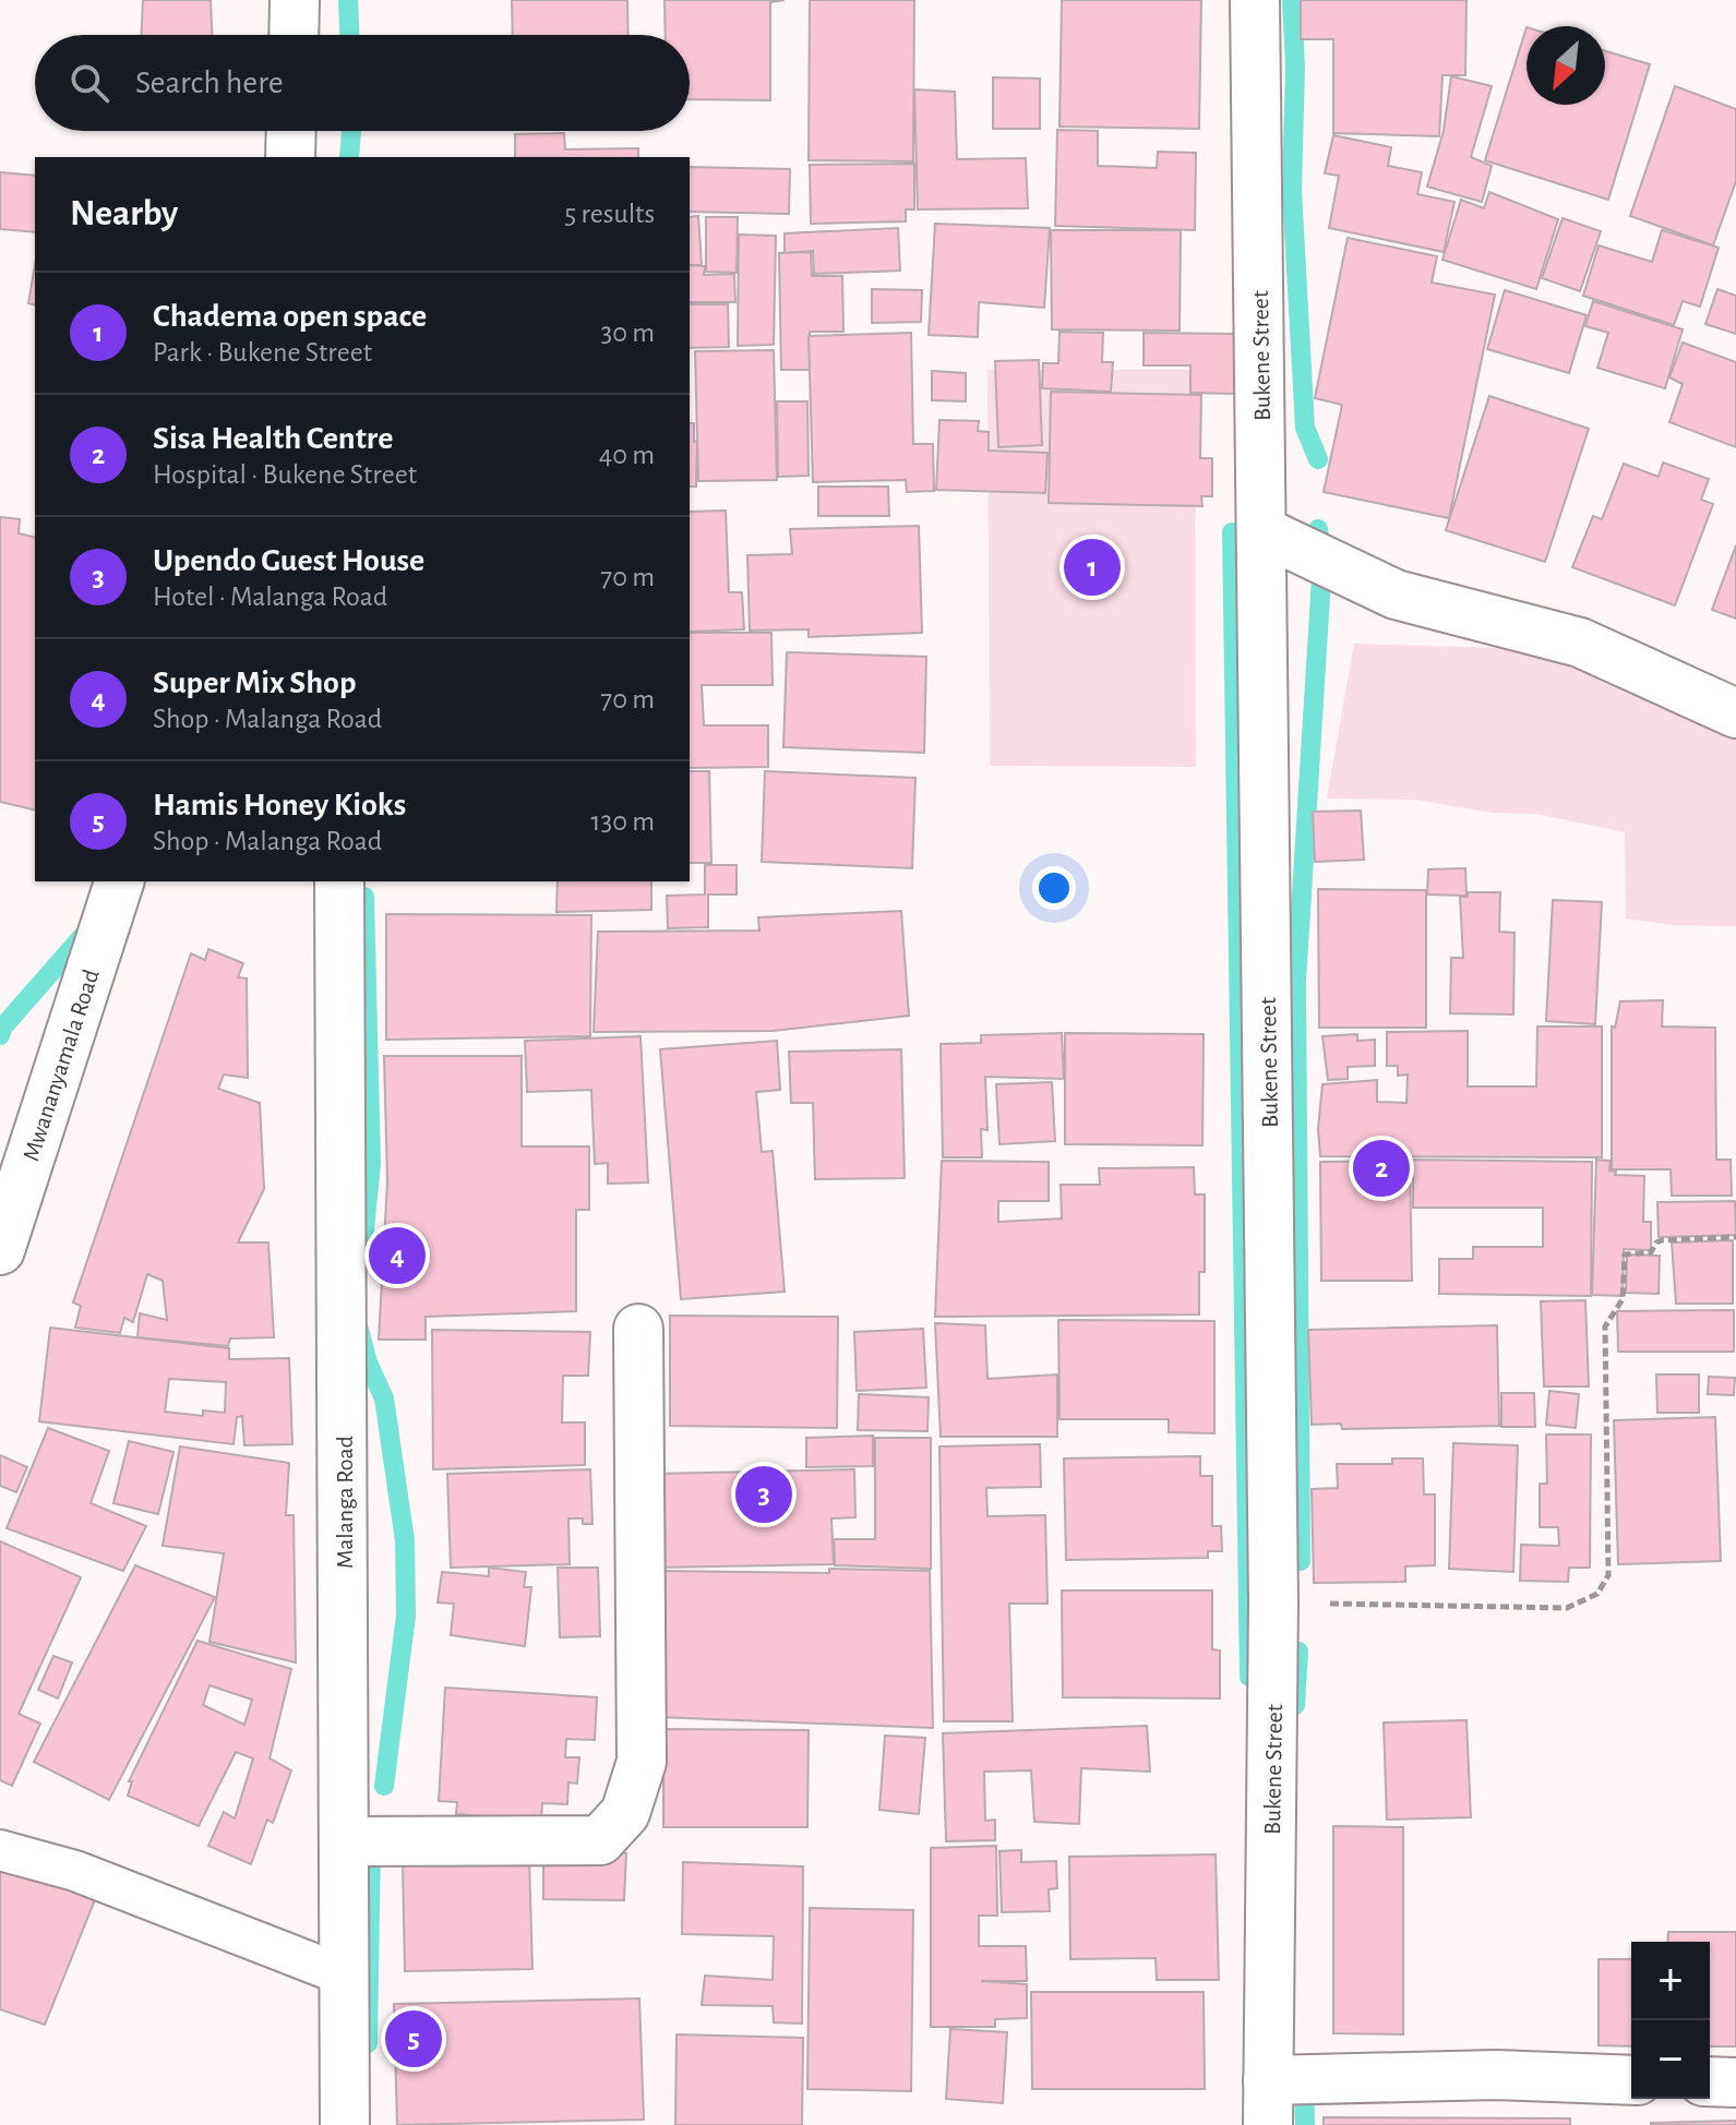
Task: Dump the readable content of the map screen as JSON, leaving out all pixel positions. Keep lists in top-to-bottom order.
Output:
{
  "streets": {
    "street": ["Bukene Street", "Mwananyamala Road", "Malanga Road"]
  },
  "north": "bottom left",
  "page": {
    "search": "Search here",
    "heading": ["Nearby", "5 results"],
    "list": [
      {
        "mark": "1",
        "name": "Chadema open space",
        "note": "Park · Bukene Street",
        "value": "30 m"
      },
      {
        "mark": "2",
        "name": "Sisa Health Centre",
        "note": "Hospital · Bukene Street",
        "value": "40 m"
      },
      {
        "mark": "3",
        "name": "Upendo Guest House",
        "note": "Hotel · Malanga Road",
        "value": "70 m"
      },
      {
        "mark": "4",
        "name": "Super Mix Shop",
        "note": "Shop · Malanga Road",
        "value": "70 m"
      },
      {
        "mark": "5",
        "name": "Hamis Honey Kioks",
        "note": "Shop · Malanga Road",
        "value": "130 m"
      }
    ],
    "pins": [
      "1",
      "2",
      "4",
      "3",
      "5"
    ],
    "map_buttons": ["+", "−"]
  }
}
